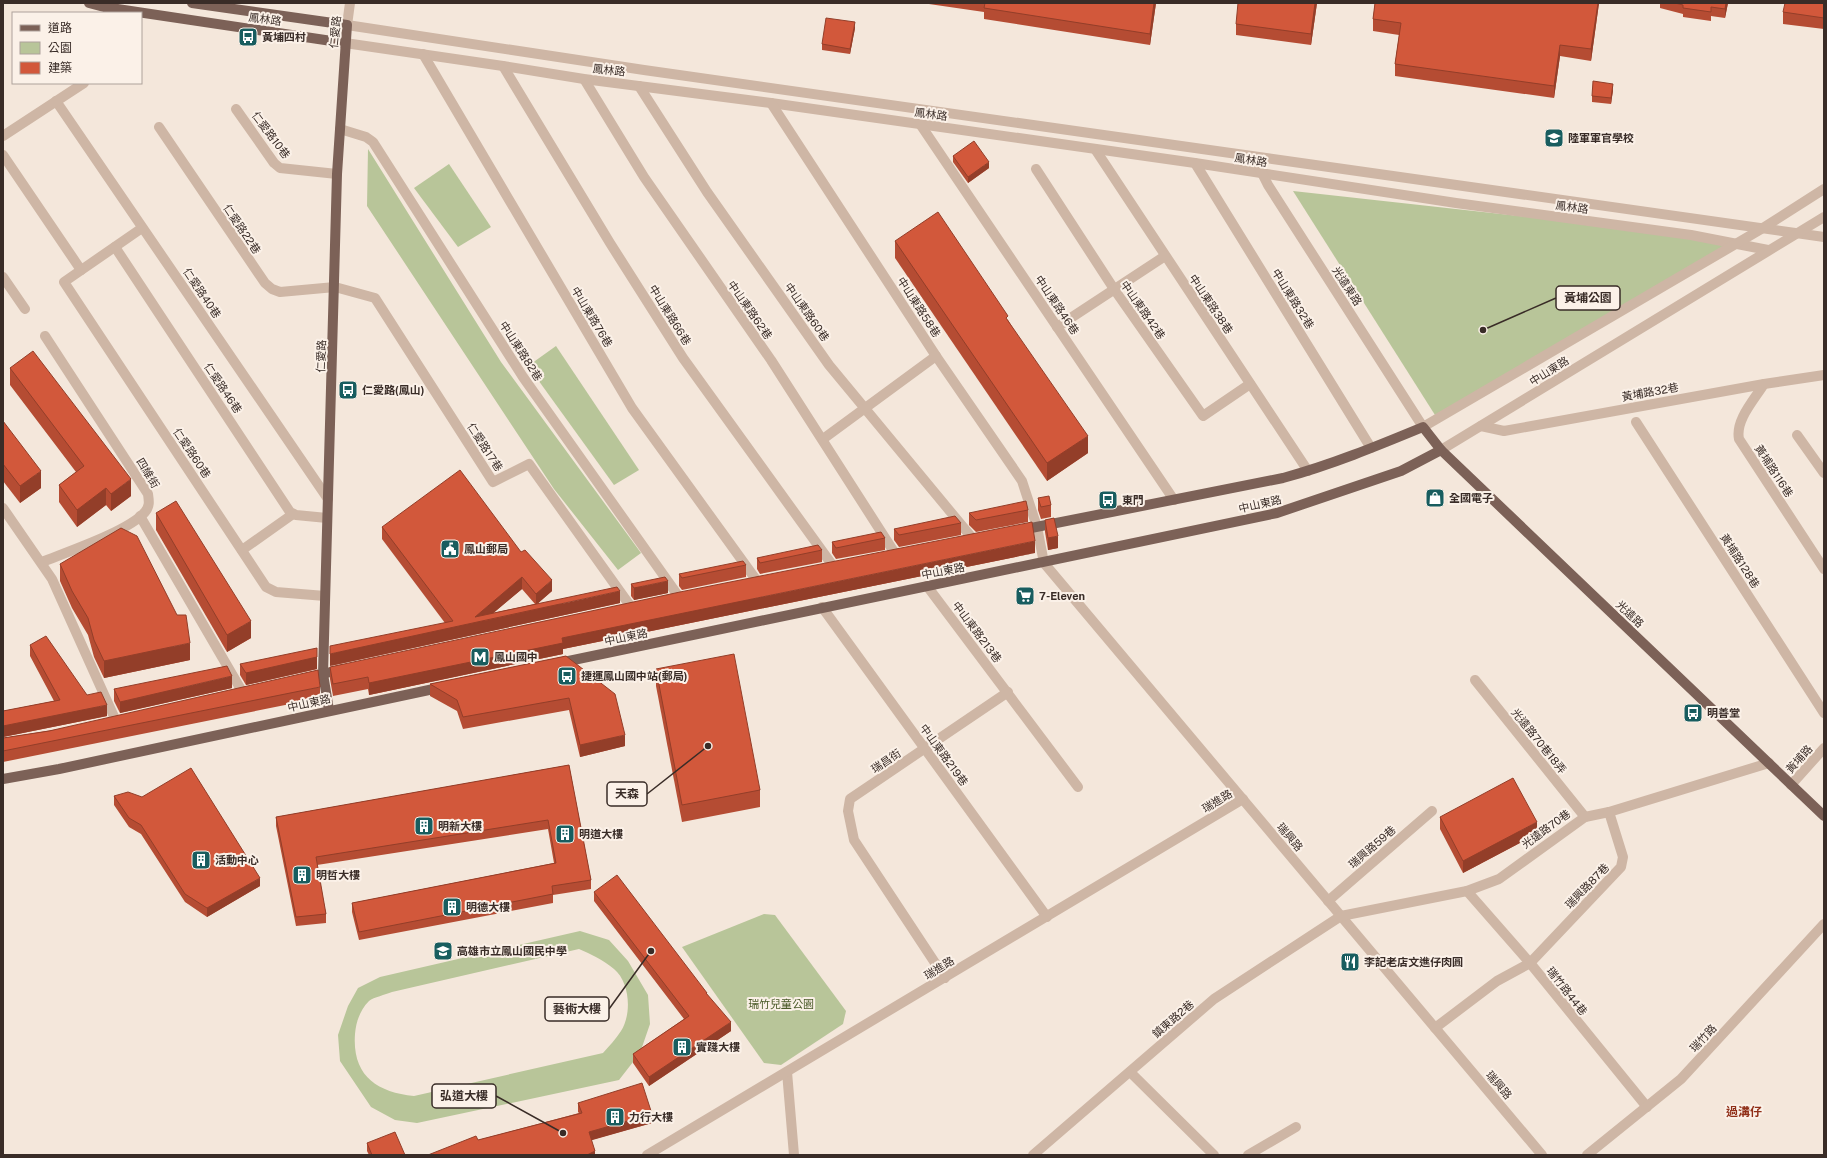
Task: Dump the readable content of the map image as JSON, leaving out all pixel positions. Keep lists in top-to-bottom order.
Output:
{
  "streets": {
    "main road": [
      "鳳林路",
      "仁愛路",
      "中山東路",
      "光遠路"
    ],
    "street": [
      "仁愛路10巷",
      "仁愛路22巷",
      "光遠東路",
      "仁愛路40巷",
      "中山東路32巷",
      "中山東路38巷",
      "中山東路46巷",
      "中山東路58巷",
      "中山東路62巷",
      "中山東路42巷",
      "中山東路60巷",
      "中山東路66巷",
      "中山東路76巷",
      "中山東路82巷",
      "仁愛路46巷",
      "黃埔路32巷",
      "仁愛路17巷",
      "仁愛路60巷",
      "黃埔路116巷",
      "四維街",
      "黃埔路128巷",
      "中山東路213巷",
      "光遠路70巷18弄",
      "中山東路219巷",
      "黃埔路",
      "瑞昌街",
      "瑞進路",
      "光遠路70巷",
      "瑞興路",
      "瑞興路59巷",
      "瑞興路87巷",
      "瑞竹路44巷",
      "鎮東路2巷",
      "瑞竹路"
    ]
  },
  "crossings": [
    ["鳳林路", "仁愛路"],
    ["鳳林路", "光遠東路"],
    ["鳳林路", "中山東路32巷"],
    ["鳳林路", "中山東路38巷"],
    ["鳳林路", "中山東路46巷"],
    ["鳳林路", "中山東路58巷"],
    ["鳳林路", "中山東路62巷"],
    ["鳳林路", "中山東路60巷"],
    ["鳳林路", "中山東路66巷"],
    ["鳳林路", "中山東路76巷"],
    ["鳳林路", "中山東路"],
    ["仁愛路", "仁愛路10巷"],
    ["仁愛路", "仁愛路22巷"],
    ["仁愛路", "仁愛路40巷"],
    ["仁愛路", "中山東路82巷"],
    ["仁愛路", "中山東路"],
    ["仁愛路", "仁愛路17巷"],
    ["仁愛路", "仁愛路60巷"],
    ["仁愛路22巷", "仁愛路17巷"],
    ["光遠東路", "中山東路"],
    ["光遠東路", "光遠路"],
    ["中山東路32巷", "中山東路"],
    ["中山東路38巷", "中山東路42巷"],
    ["中山東路38巷", "中山東路"],
    ["中山東路46巷", "中山東路"],
    ["中山東路58巷", "中山東路"],
    ["中山東路58巷", "瑞興路"],
    ["中山東路", "黃埔路32巷"],
    ["中山東路", "光遠路"],
    ["中山東路", "中山東路213巷"],
    ["中山東路", "中山東路219巷"],
    ["中山東路", "瑞興路"],
    ["黃埔路32巷", "黃埔路116巷"],
    ["光遠路", "黃埔路"],
    ["光遠路", "光遠路70巷"],
    ["中山東路213巷", "瑞昌街"],
    ["光遠路70巷18弄", "光遠路70巷"],
    ["中山東路219巷", "瑞昌街"],
    ["中山東路219巷", "瑞進路"],
    ["瑞昌街", "瑞進路"],
    ["瑞進路", "瑞興路"],
    ["光遠路70巷", "瑞興路"],
    ["光遠路70巷", "瑞興路87巷"],
    ["光遠路70巷", "瑞竹路44巷"],
    ["光遠路70巷", "鎮東路2巷"],
    ["瑞興路", "瑞興路59巷"],
    ["瑞興路", "瑞興路87巷"],
    ["瑞興路", "鎮東路2巷"],
    ["瑞興路87巷", "瑞竹路44巷"],
    ["瑞竹路44巷", "瑞竹路"]
  ],
  "districts": ["過溝仔"],
  "parks": ["瑞竹兒童公園"],
  "places": {
    "bus stop": [
      "黃埔四村",
      "仁愛路(鳳山)",
      "東門",
      "捷運鳳山國中站(郵局)",
      "明善堂"
    ],
    "school or university": ["陸軍軍官學校", "高雄市立鳳山國民中學"],
    "other": [
      "黃埔公園",
      "天森",
      "藝術大樓",
      "弘道大樓"
    ],
    "shop": ["全國電子"],
    "public building": ["鳳山郵局"],
    "supermarket": ["7-Eleven"],
    "metro station": ["鳳山國中"],
    "building": [
      "明新大樓",
      "明道大樓",
      "活動中心",
      "明哲大樓",
      "明德大樓",
      "實踐大樓",
      "力行大樓"
    ],
    "restaurant": ["李記老店文進仔肉圓"]
  },
  "legend": ["道路", "公園", "建築"]
}
